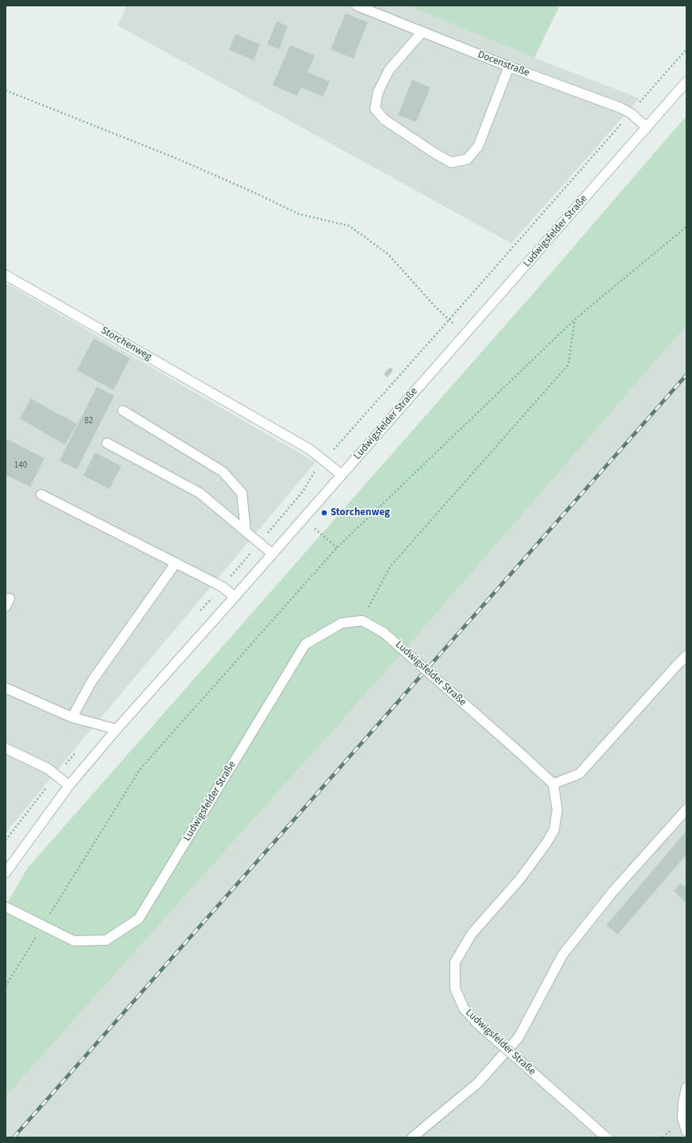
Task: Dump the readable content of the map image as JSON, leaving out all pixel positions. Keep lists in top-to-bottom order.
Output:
{
  "streets": {
    "street": ["Docenstraße", "Ludwigsfelder Straße", "Storchenweg"]
  },
  "crossings": [
    ["Docenstraße", "Ludwigsfelder Straße"],
    ["Ludwigsfelder Straße", "Storchenweg"]
  ],
  "places": ["Storchenweg"],
  "house_numbers": ["82", "140"]
}
